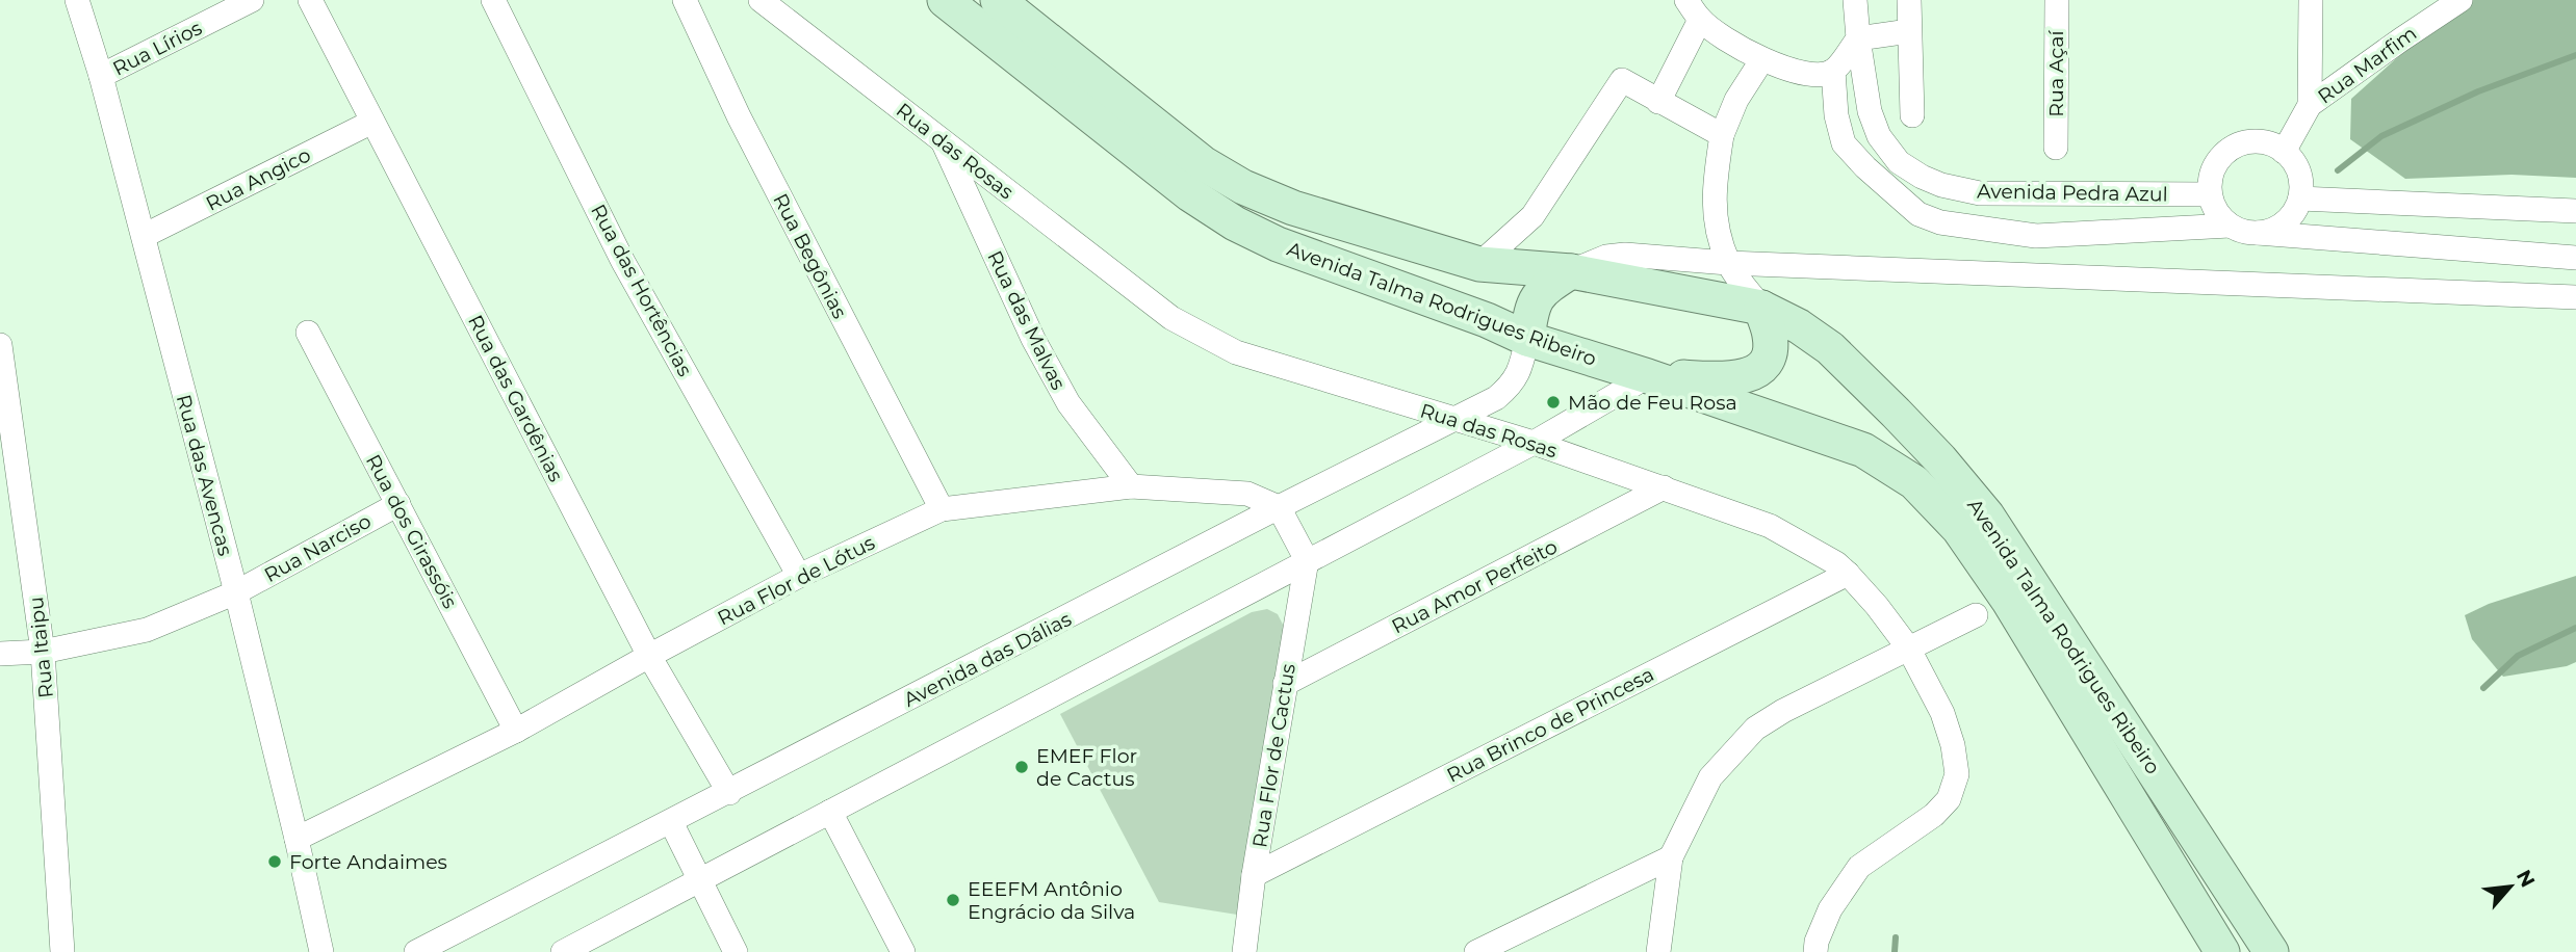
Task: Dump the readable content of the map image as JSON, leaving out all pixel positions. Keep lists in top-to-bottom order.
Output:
{
  "streets": {
    "main road": ["Avenida Talma Rodrigues Ribeiro"],
    "street": [
      "Rua Lírios",
      "Rua Marfim",
      "Rua Açaí",
      "Rua das Rosas",
      "Rua Angico",
      "Avenida Pedra Azul",
      "Rua Begônias",
      "Rua das Hortências",
      "Rua das Malvas",
      "Rua das Gardênias",
      "Rua das Avencas",
      "Rua dos Girassóis",
      "Rua Narciso",
      "Rua Flor de Lótus",
      "Rua Amor Perfeito",
      "Rua Itaipu",
      "Avenida das Dálias",
      "Rua Brinco de Princesa",
      "Rua Flor de Cactus"
    ]
  },
  "crossings": [
    ["Rua Lírios", "Rua das Avencas"],
    ["Rua das Rosas", "Rua das Malvas"],
    ["Rua das Rosas", "Rua Amor Perfeito"],
    ["Rua das Rosas", "Avenida das Dálias"],
    ["Rua das Rosas", "Rua Brinco de Princesa"],
    ["Rua Angico", "Rua das Gardênias"],
    ["Rua Angico", "Rua das Avencas"],
    ["Rua Begônias", "Rua Flor de Lótus"],
    ["Rua das Hortências", "Rua Flor de Lótus"],
    ["Avenida Talma Rodrigues Ribeiro", "Avenida das Dálias"],
    ["Rua das Malvas", "Rua Flor de Lótus"],
    ["Rua das Gardênias", "Rua Flor de Lótus"],
    ["Rua das Gardênias", "Avenida das Dálias"],
    ["Rua das Avencas", "Rua Narciso"],
    ["Rua das Avencas", "Rua Flor de Lótus"],
    ["Rua dos Girassóis", "Rua Narciso"],
    ["Rua dos Girassóis", "Rua Flor de Lótus"],
    ["Rua Narciso", "Rua Itaipu"],
    ["Rua Flor de Lótus", "Avenida das Dálias"],
    ["Rua Amor Perfeito", "Rua Flor de Cactus"],
    ["Rua Brinco de Princesa", "Rua Flor de Cactus"]
  ],
  "places": [
    "Mão de Feu Rosa",
    "EMEF Flor de Cactus",
    "Forte Andaimes",
    "EEEFM Antônio Engrácio da Silva"
  ],
  "north": "top right"
}
